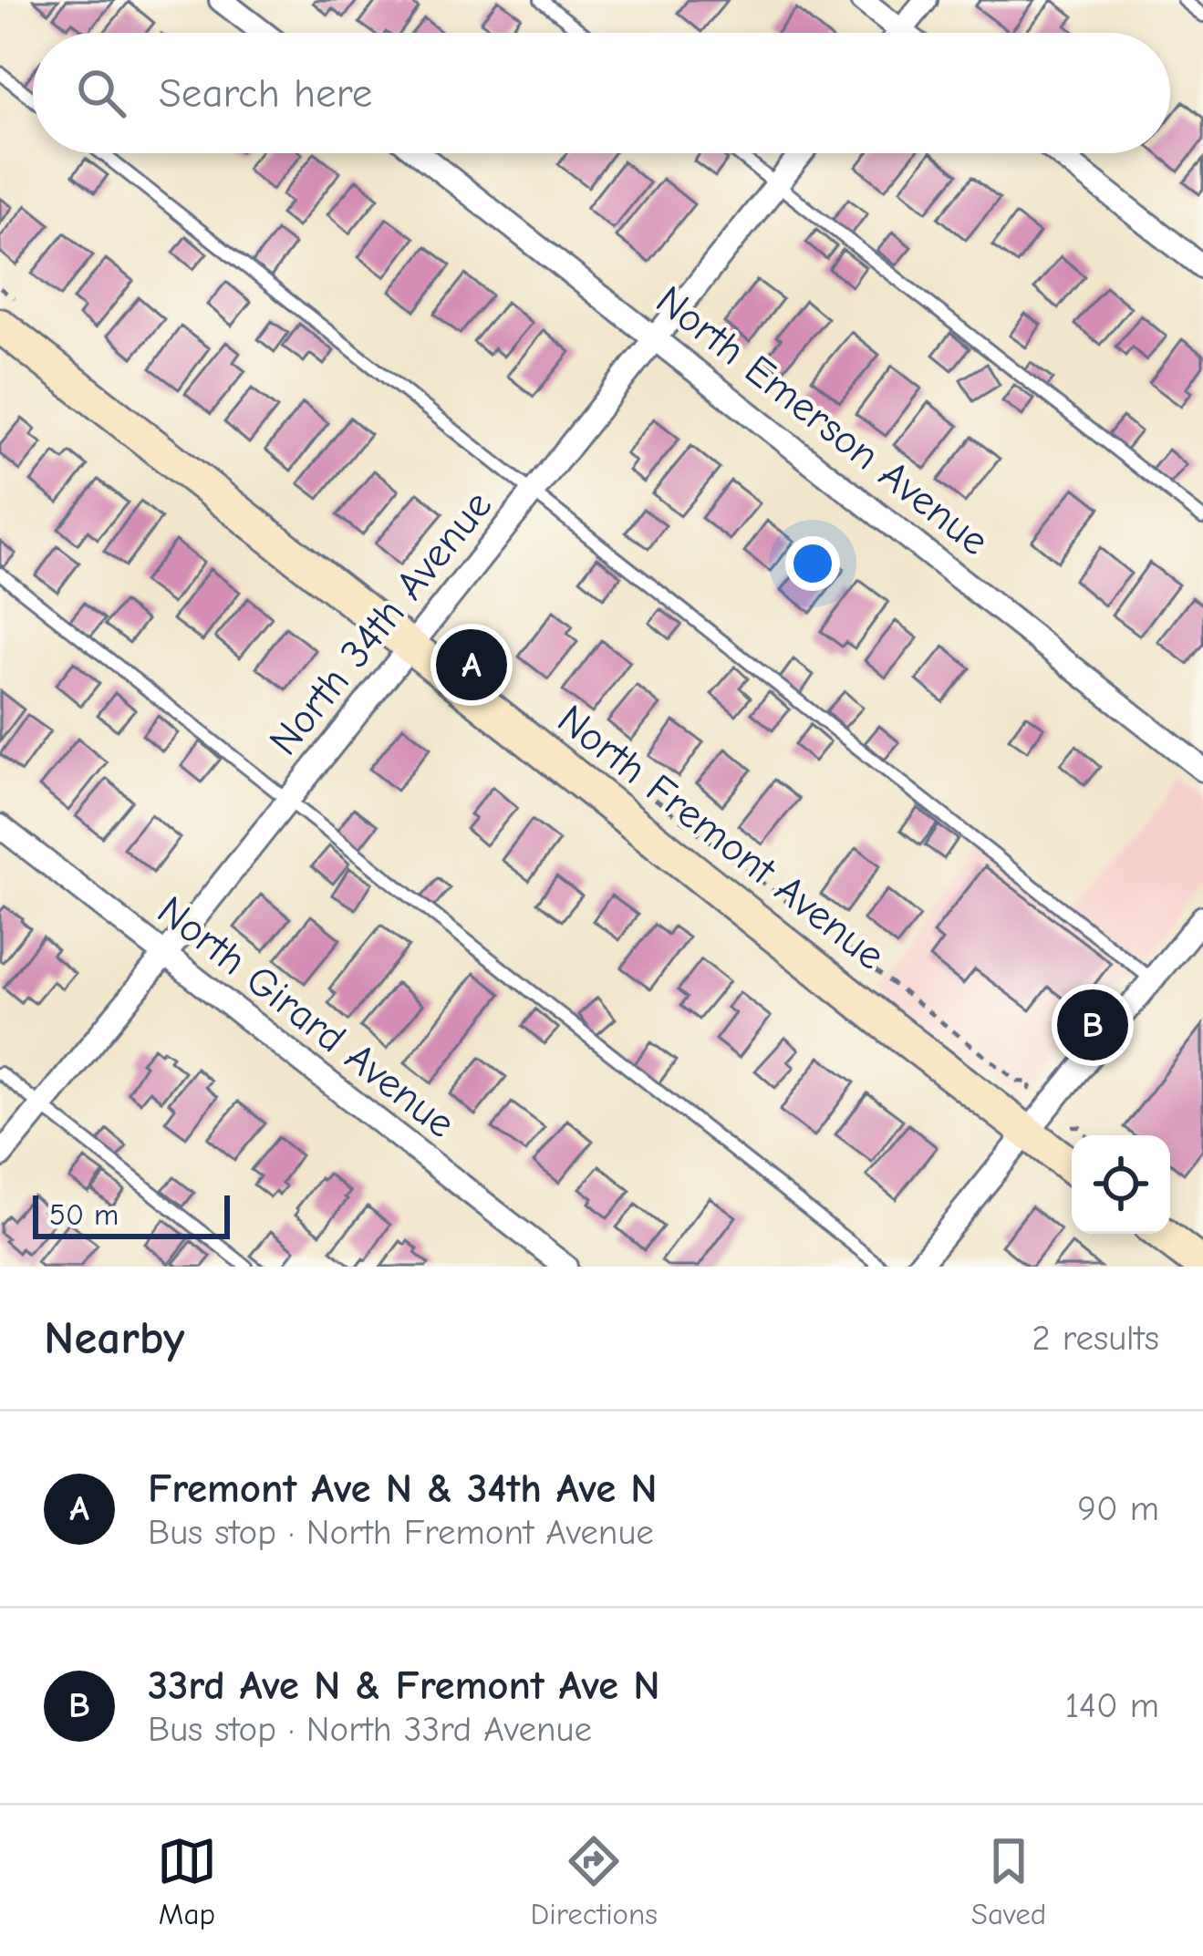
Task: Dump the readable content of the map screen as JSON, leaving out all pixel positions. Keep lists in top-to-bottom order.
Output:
{
  "streets": {
    "street": [
      "North Emerson Avenue",
      "North 34th Avenue",
      "North Fremont Avenue",
      "North Girard Avenue"
    ]
  },
  "crossings": [
    ["North Emerson Avenue", "North 34th Avenue"],
    ["North 34th Avenue", "North Fremont Avenue"],
    ["North 34th Avenue", "North Girard Avenue"]
  ],
  "scale_bar": "50 m",
  "page": {
    "search": "Search here",
    "pins": ["A", "B"],
    "scale": "50 m",
    "heading": ["Nearby", "2 results"],
    "list": [
      {
        "mark": "A",
        "name": "Fremont Ave N & 34th Ave N",
        "note": "Bus stop · North Fremont Avenue",
        "value": "90 m"
      },
      {
        "mark": "B",
        "name": "33rd Ave N & Fremont Ave N",
        "note": "Bus stop · North 33rd Avenue",
        "value": "140 m"
      }
    ],
    "nav": ["Map", "Directions", "Saved"]
  }
}
